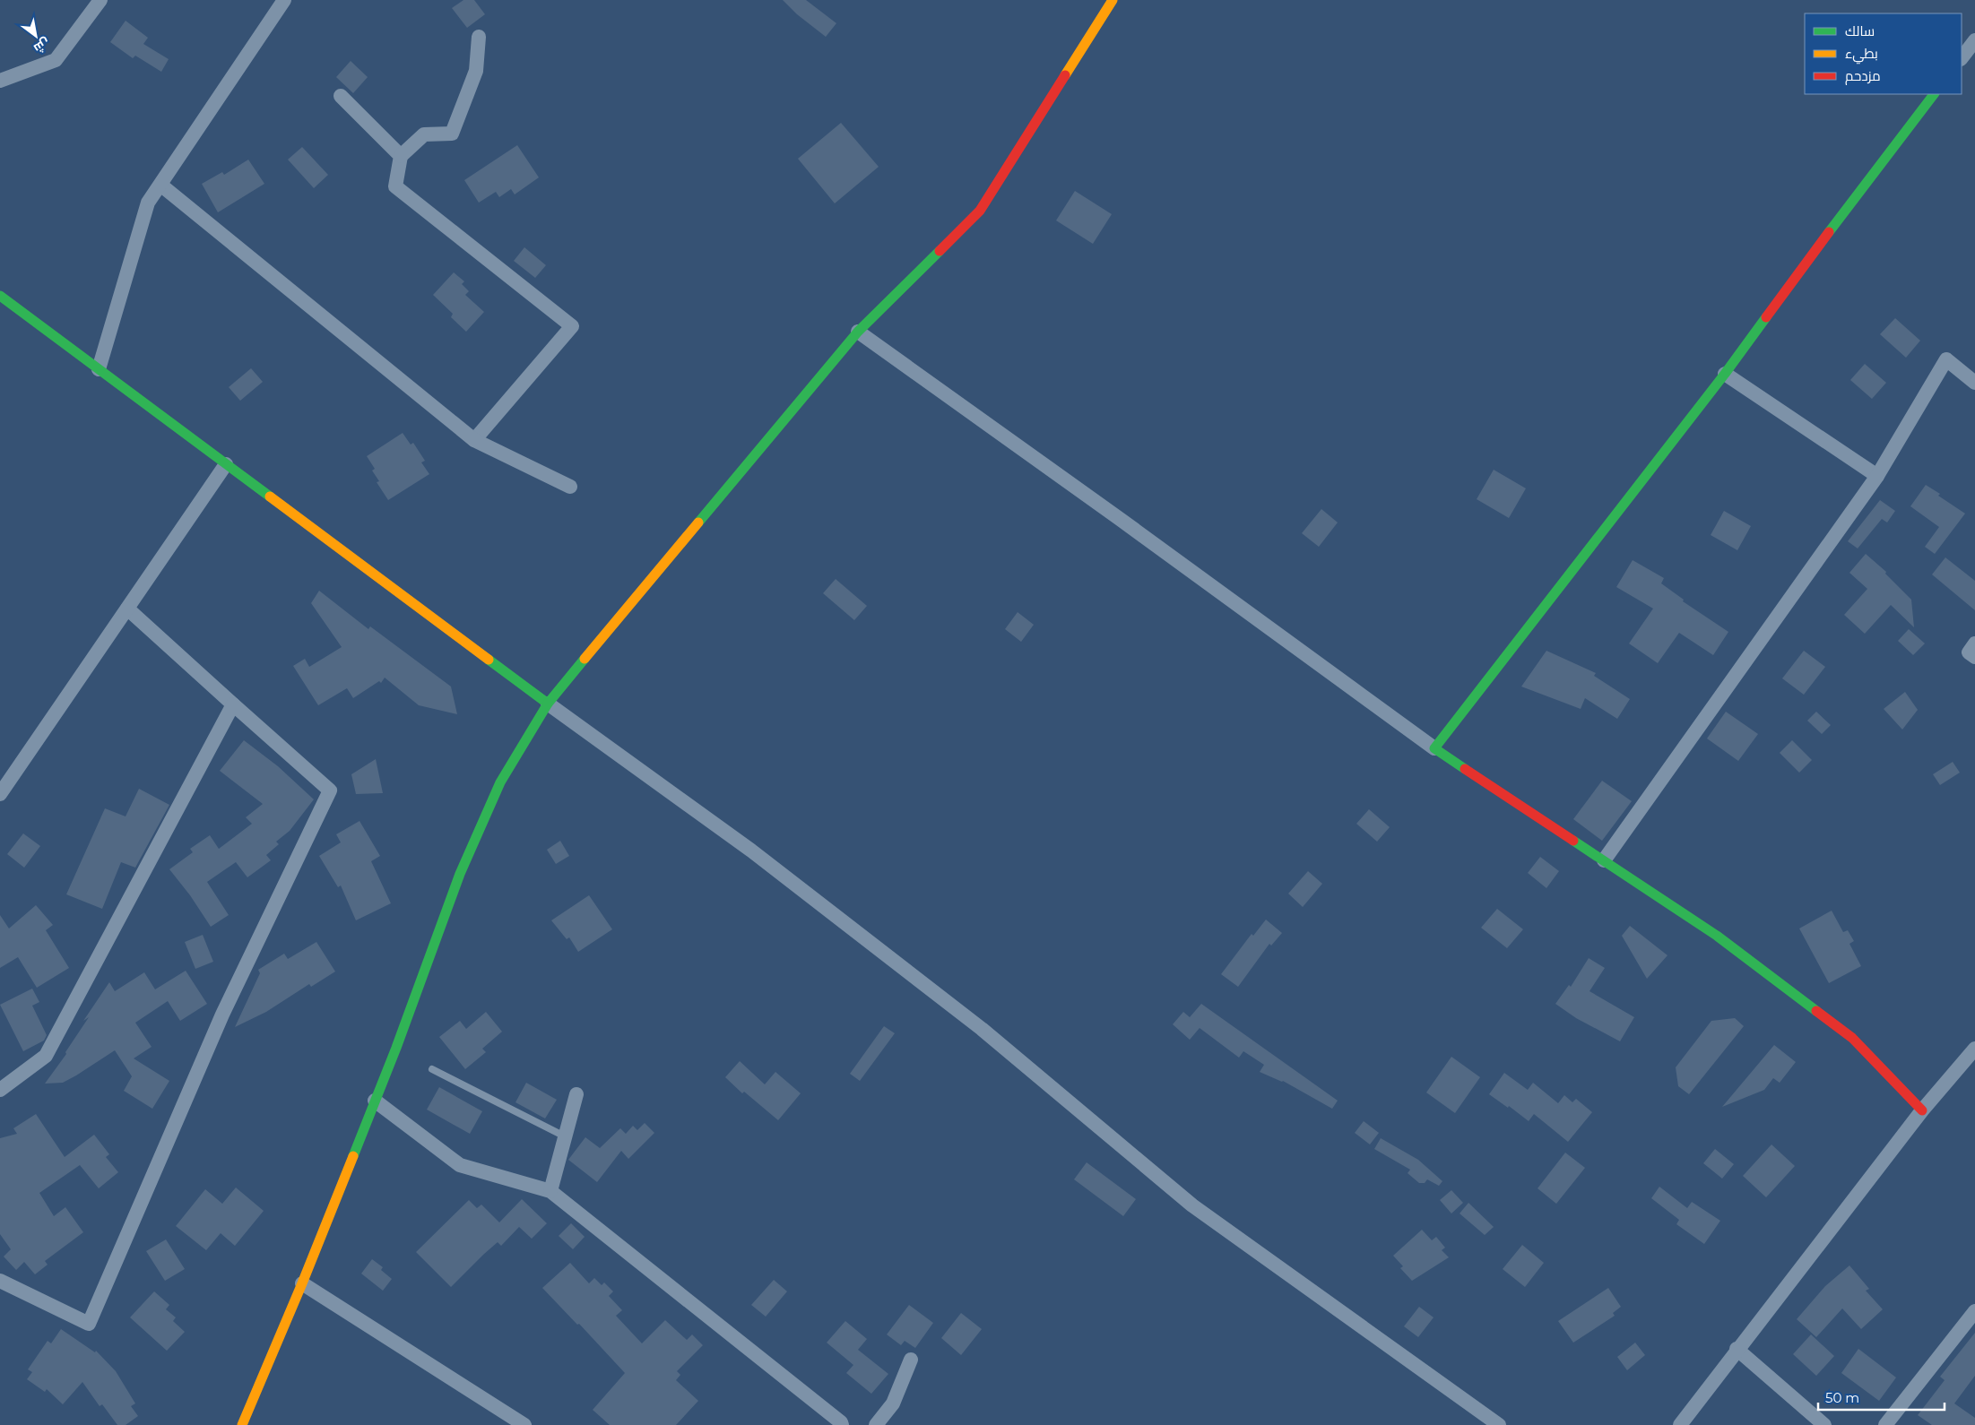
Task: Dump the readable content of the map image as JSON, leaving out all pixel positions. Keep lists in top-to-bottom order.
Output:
{
  "legend": ["سالك", "بطيء", "مزدحم"],
  "scale_bar": "50 m",
  "north": "bottom right"
}
